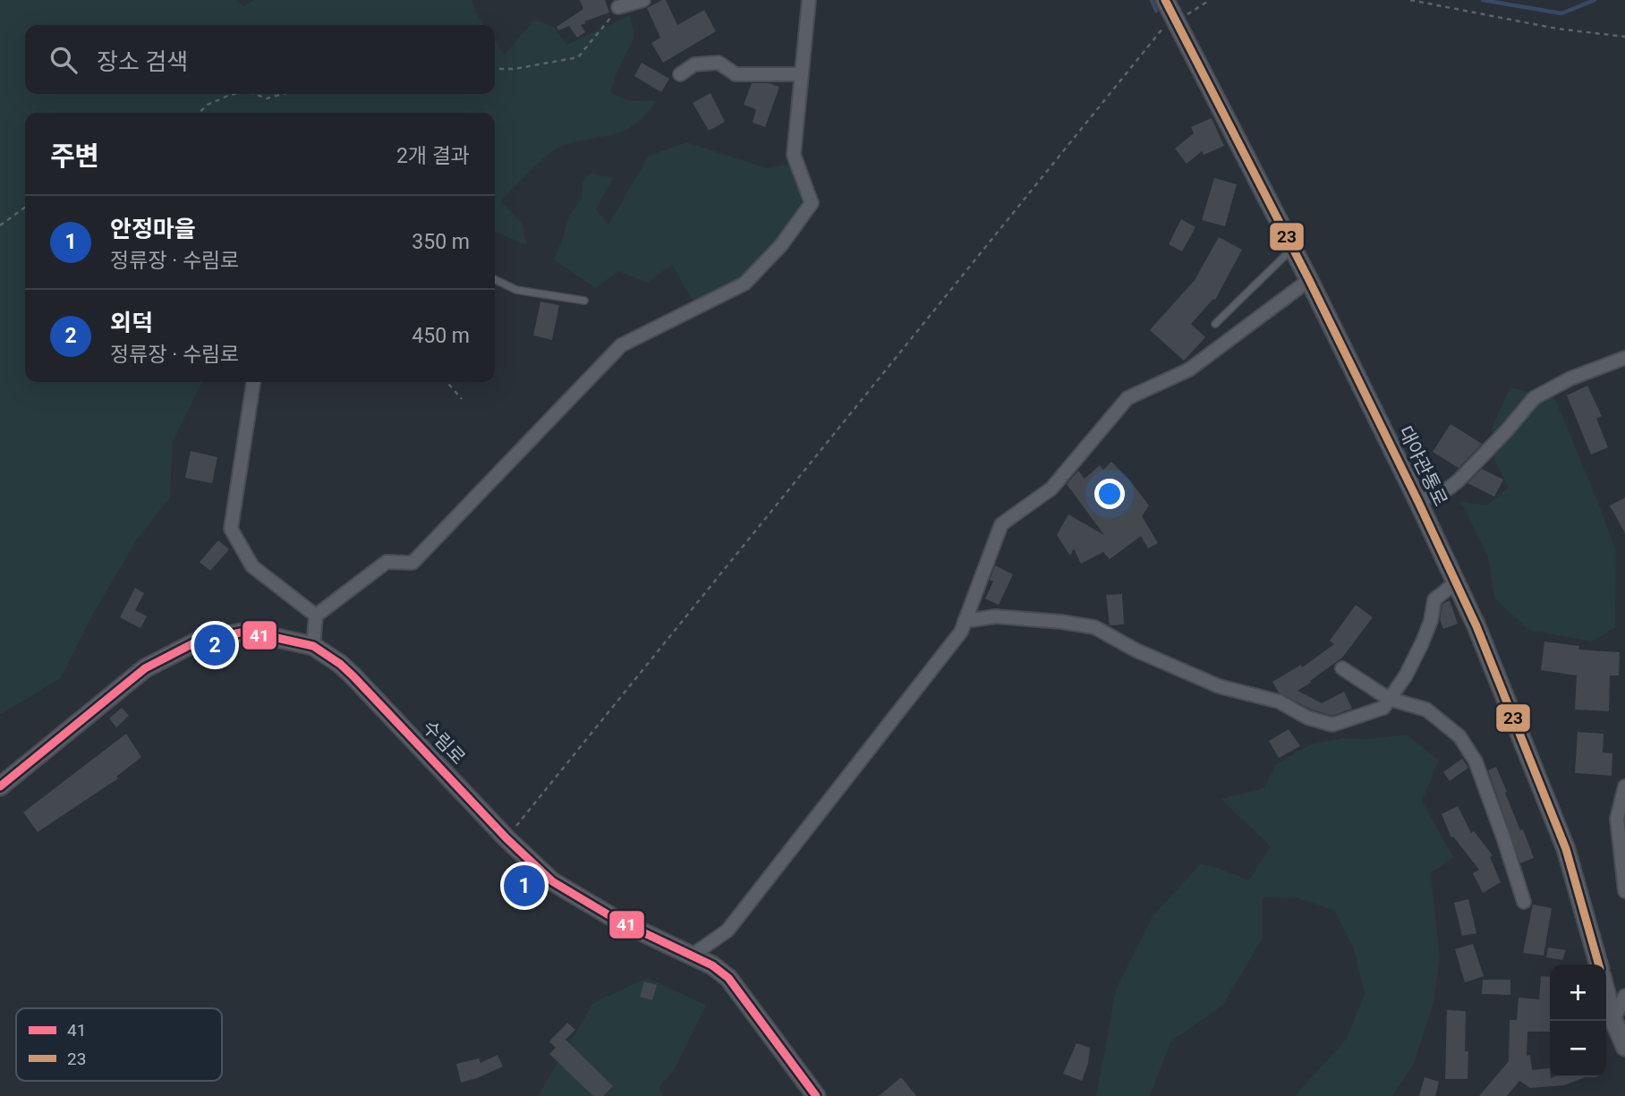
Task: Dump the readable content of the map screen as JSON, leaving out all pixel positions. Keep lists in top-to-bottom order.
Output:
{
  "streets": {
    "main road": ["대야관통로", "수림로"]
  },
  "lines": ["transit line 23", "transit line 41"],
  "legend": ["41", "23"],
  "page": {
    "search": "장소 검색",
    "heading": ["주변", "2개 결과"],
    "list": [
      {
        "mark": "1",
        "name": "안정마을",
        "note": "정류장 · 수림로",
        "value": "350 m"
      },
      {
        "mark": "2",
        "name": "외덕",
        "note": "정류장 · 수림로",
        "value": "450 m"
      }
    ],
    "pins": ["2", "1"],
    "map_buttons": ["+", "−"]
  }
}
